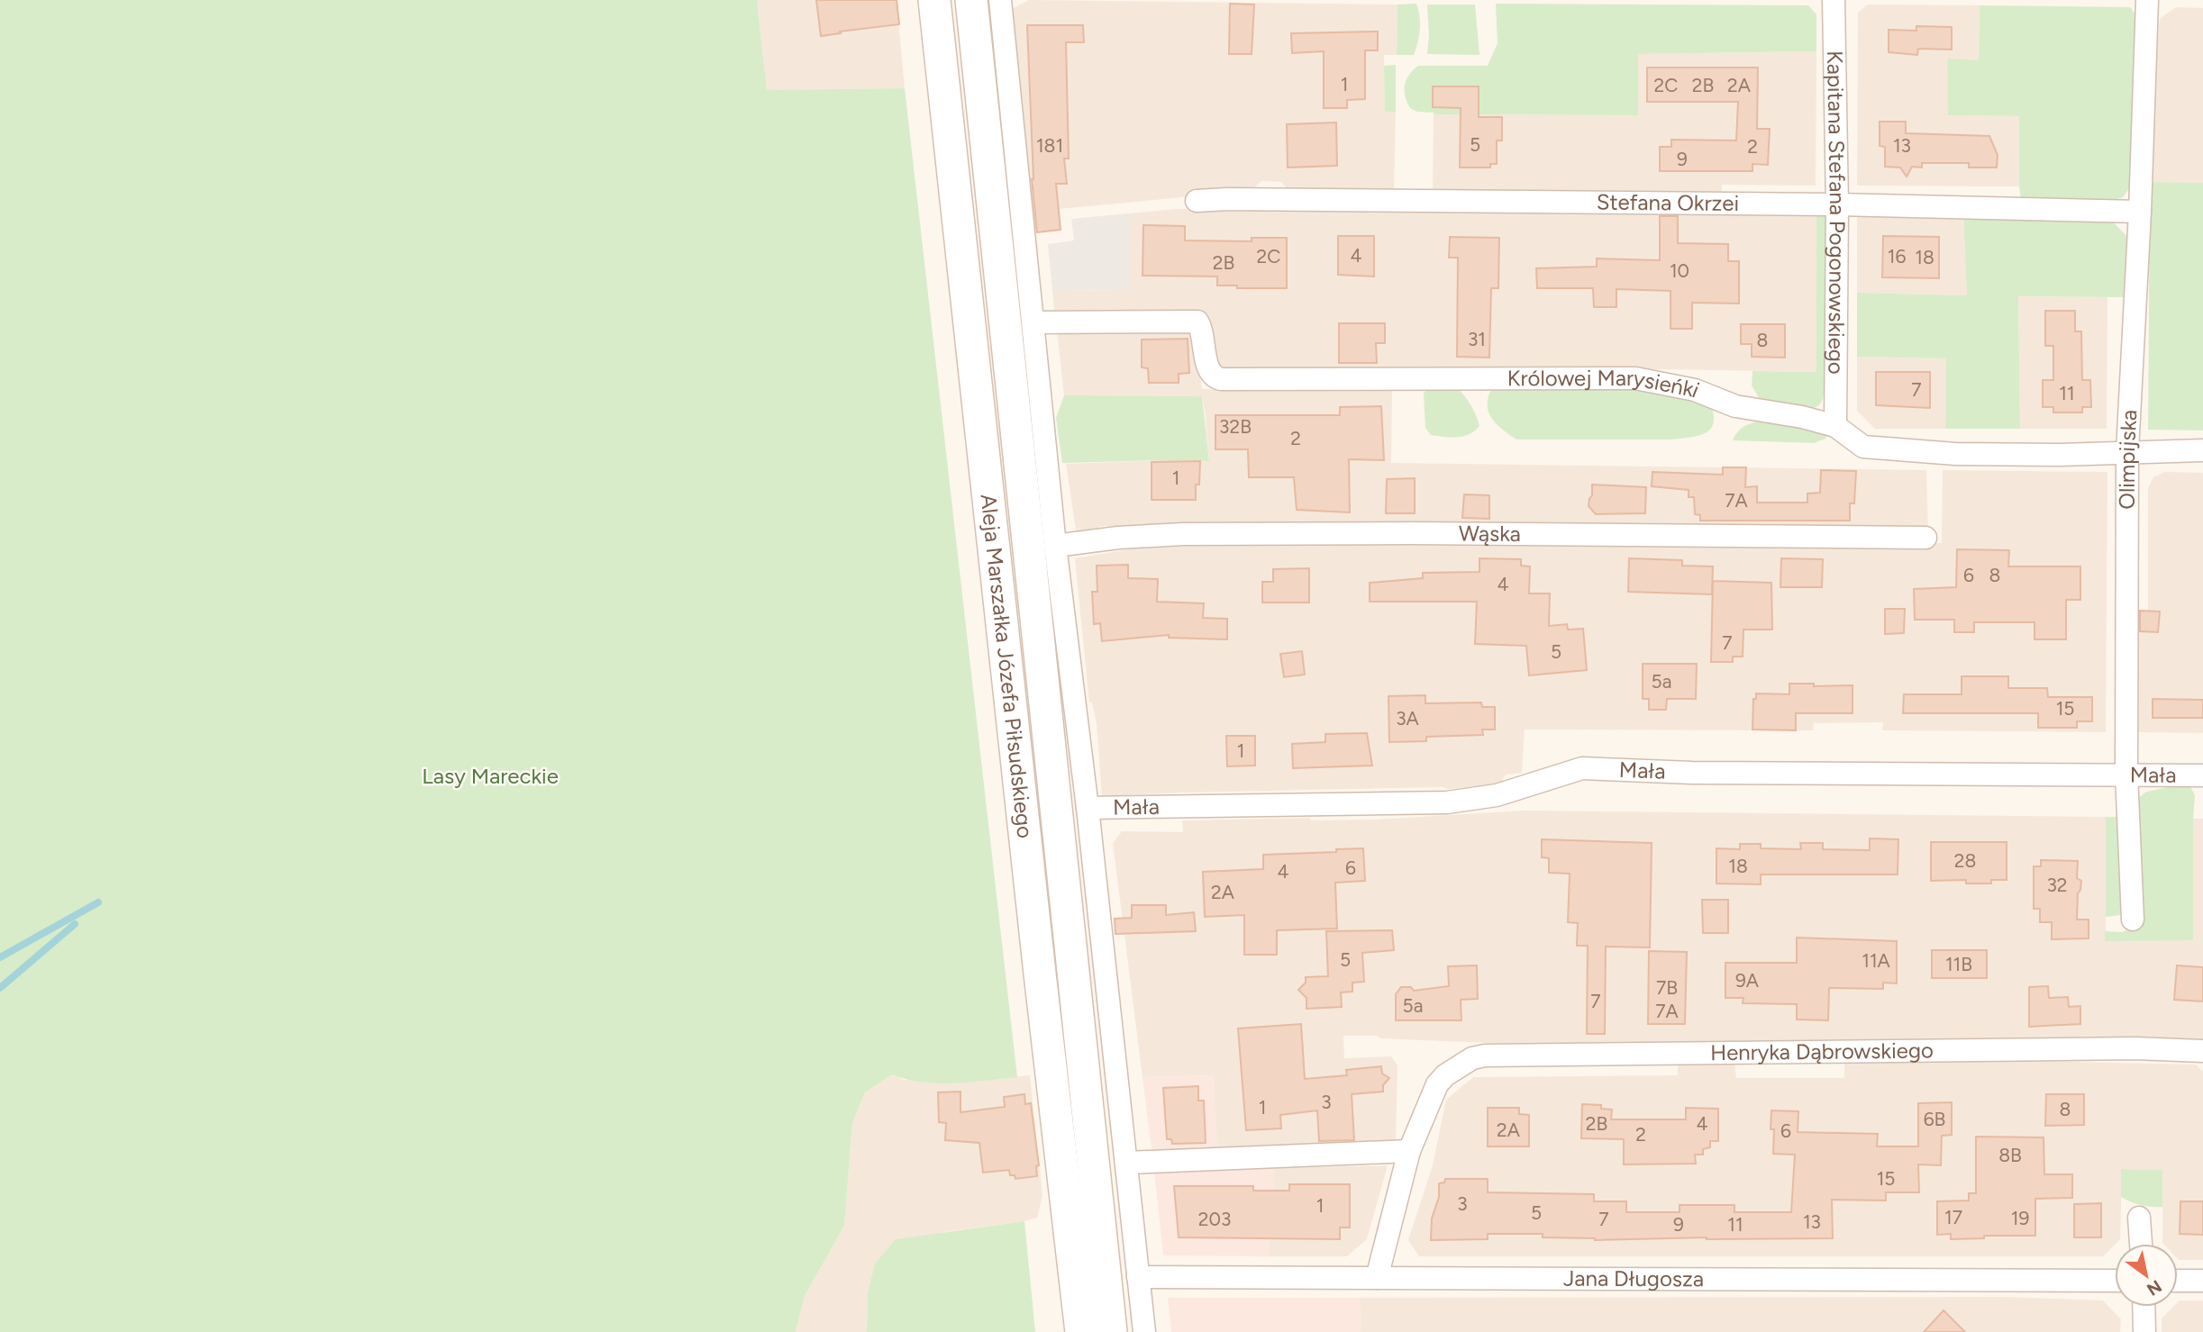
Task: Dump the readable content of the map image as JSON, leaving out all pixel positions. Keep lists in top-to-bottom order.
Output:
{
  "streets": {
    "main road": ["Aleja Marszałka Józefa Piłsudskiego"],
    "street": [
      "Stefana Okrzei",
      "Kapitana Stefana Pogonowskiego",
      "Królowej Marysieńki",
      "Olimpijska",
      "Wąska",
      "Mała",
      "Henryka Dąbrowskiego",
      "Jana Długosza"
    ]
  },
  "crossings": [
    ["Stefana Okrzei", "Kapitana Stefana Pogonowskiego"],
    ["Stefana Okrzei", "Olimpijska"],
    ["Kapitana Stefana Pogonowskiego", "Królowej Marysieńki"],
    ["Królowej Marysieńki", "Olimpijska"],
    ["Olimpijska", "Mała"]
  ],
  "parks": ["Lasy Mareckie"],
  "house_numbers": [
    "1",
    "2C",
    "2B",
    "2A",
    "5",
    "181",
    "13",
    "2",
    "9",
    "4",
    "2C",
    "16",
    "18",
    "2B",
    "10",
    "31",
    "8",
    "7",
    "11",
    "32B",
    "2",
    "1",
    "7A",
    "6",
    "8",
    "4",
    "7",
    "5",
    "5a",
    "15",
    "3A",
    "1",
    "28",
    "18",
    "6",
    "4",
    "32",
    "2A",
    "5",
    "11A",
    "11B",
    "9A",
    "7B",
    "7",
    "5a",
    "7A",
    "3",
    "1",
    "8",
    "6B",
    "2B",
    "4",
    "2A",
    "6",
    "2",
    "8B",
    "15",
    "3",
    "1",
    "5",
    "17",
    "19",
    "203",
    "7",
    "13",
    "9",
    "11"
  ],
  "north": "bottom right"
}
